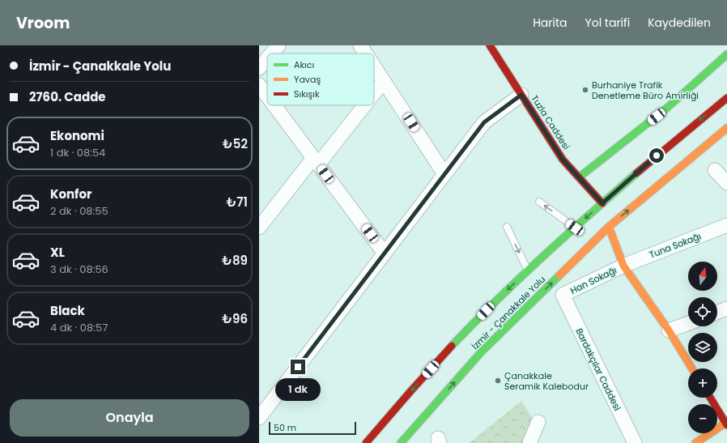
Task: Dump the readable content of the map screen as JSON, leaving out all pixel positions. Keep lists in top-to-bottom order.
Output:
{
  "streets": {
    "main road": ["Tuzla Caddesi", "İzmir - Çanakkale Yolu"],
    "street": ["Tuna Sokağı", "Han Sokağı", "Bardakçılar Caddesi"]
  },
  "crossings": [
    ["Tuzla Caddesi", "İzmir - Çanakkale Yolu"],
    ["Tuna Sokağı", "Han Sokağı"],
    ["Han Sokağı", "Bardakçılar Caddesi"]
  ],
  "places": ["Burhaniye Trafik Denetleme Büro Amirliği", "Çanakkale Seramik Kalebodur"],
  "legend": ["Akıcı", "Yavaş", "Sıkışık"],
  "scale_bar": "50 m",
  "north": "top",
  "page": {
    "header": "Vroom",
    "nav": ["Harita", "Yol tarifi", "Kaydedilen"],
    "banner": ["İzmir - Çanakkale Yolu", "2760. Cadde"],
    "list": [
      {
        "name": "Ekonomi",
        "note": "1 dk · 08:54",
        "value": "₺52"
      },
      {
        "name": "Konfor",
        "note": "2 dk · 08:55",
        "value": "₺71"
      },
      {
        "name": "XL",
        "note": "3 dk · 08:56",
        "value": "₺89"
      },
      {
        "name": "Black",
        "note": "4 dk · 08:57",
        "value": "₺96"
      }
    ],
    "map_buttons": ["+", "−"],
    "bubble": "1 dk",
    "buttons": "Onayla",
    "scale": "50 m"
  }
}
